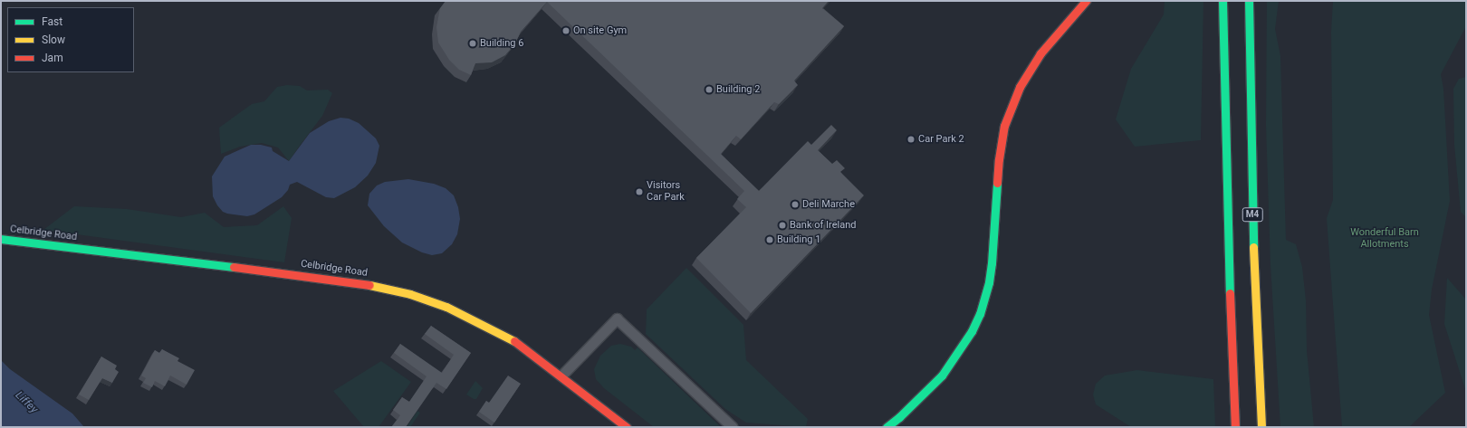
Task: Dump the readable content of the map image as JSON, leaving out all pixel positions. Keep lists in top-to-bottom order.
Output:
{
  "streets": {
    "main road": ["M4", "Celbridge Road"]
  },
  "water": ["Liffey"],
  "parks": ["Wonderful Barn Allotments"],
  "places": [
    "On site Gym",
    "Building 6",
    "Building 2",
    "Car Park 2",
    "Visitors Car Park",
    "Deli Marche",
    "Bank of Ireland",
    "Building 1"
  ],
  "legend": ["Fast", "Slow", "Jam"]
}
